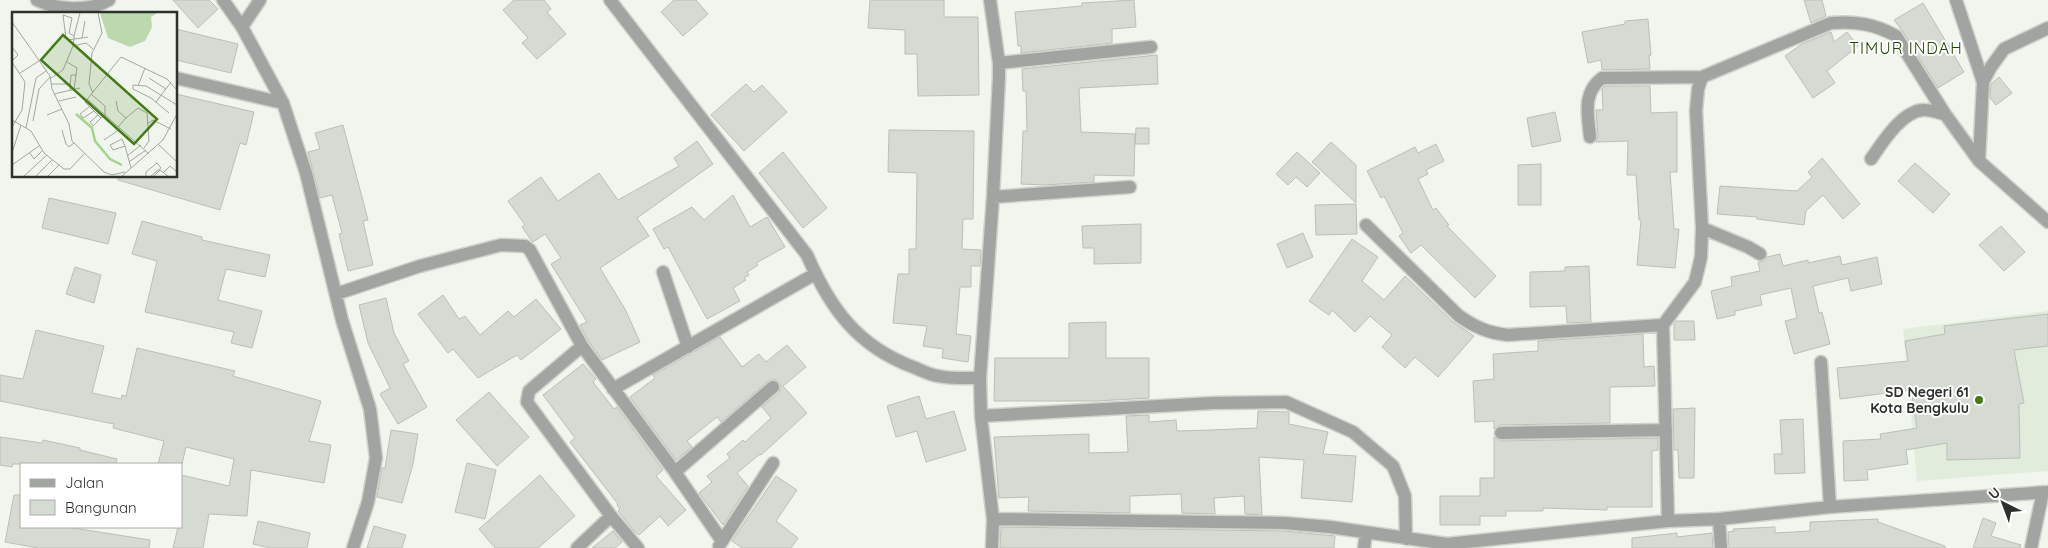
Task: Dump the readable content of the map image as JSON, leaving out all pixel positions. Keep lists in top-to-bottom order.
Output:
{
  "districts": ["TIMUR INDAH"],
  "places": ["SD Negeri 61 Kota Bengkulu"],
  "legend": ["Jalan", "Bangunan"],
  "north": "top left"
}
